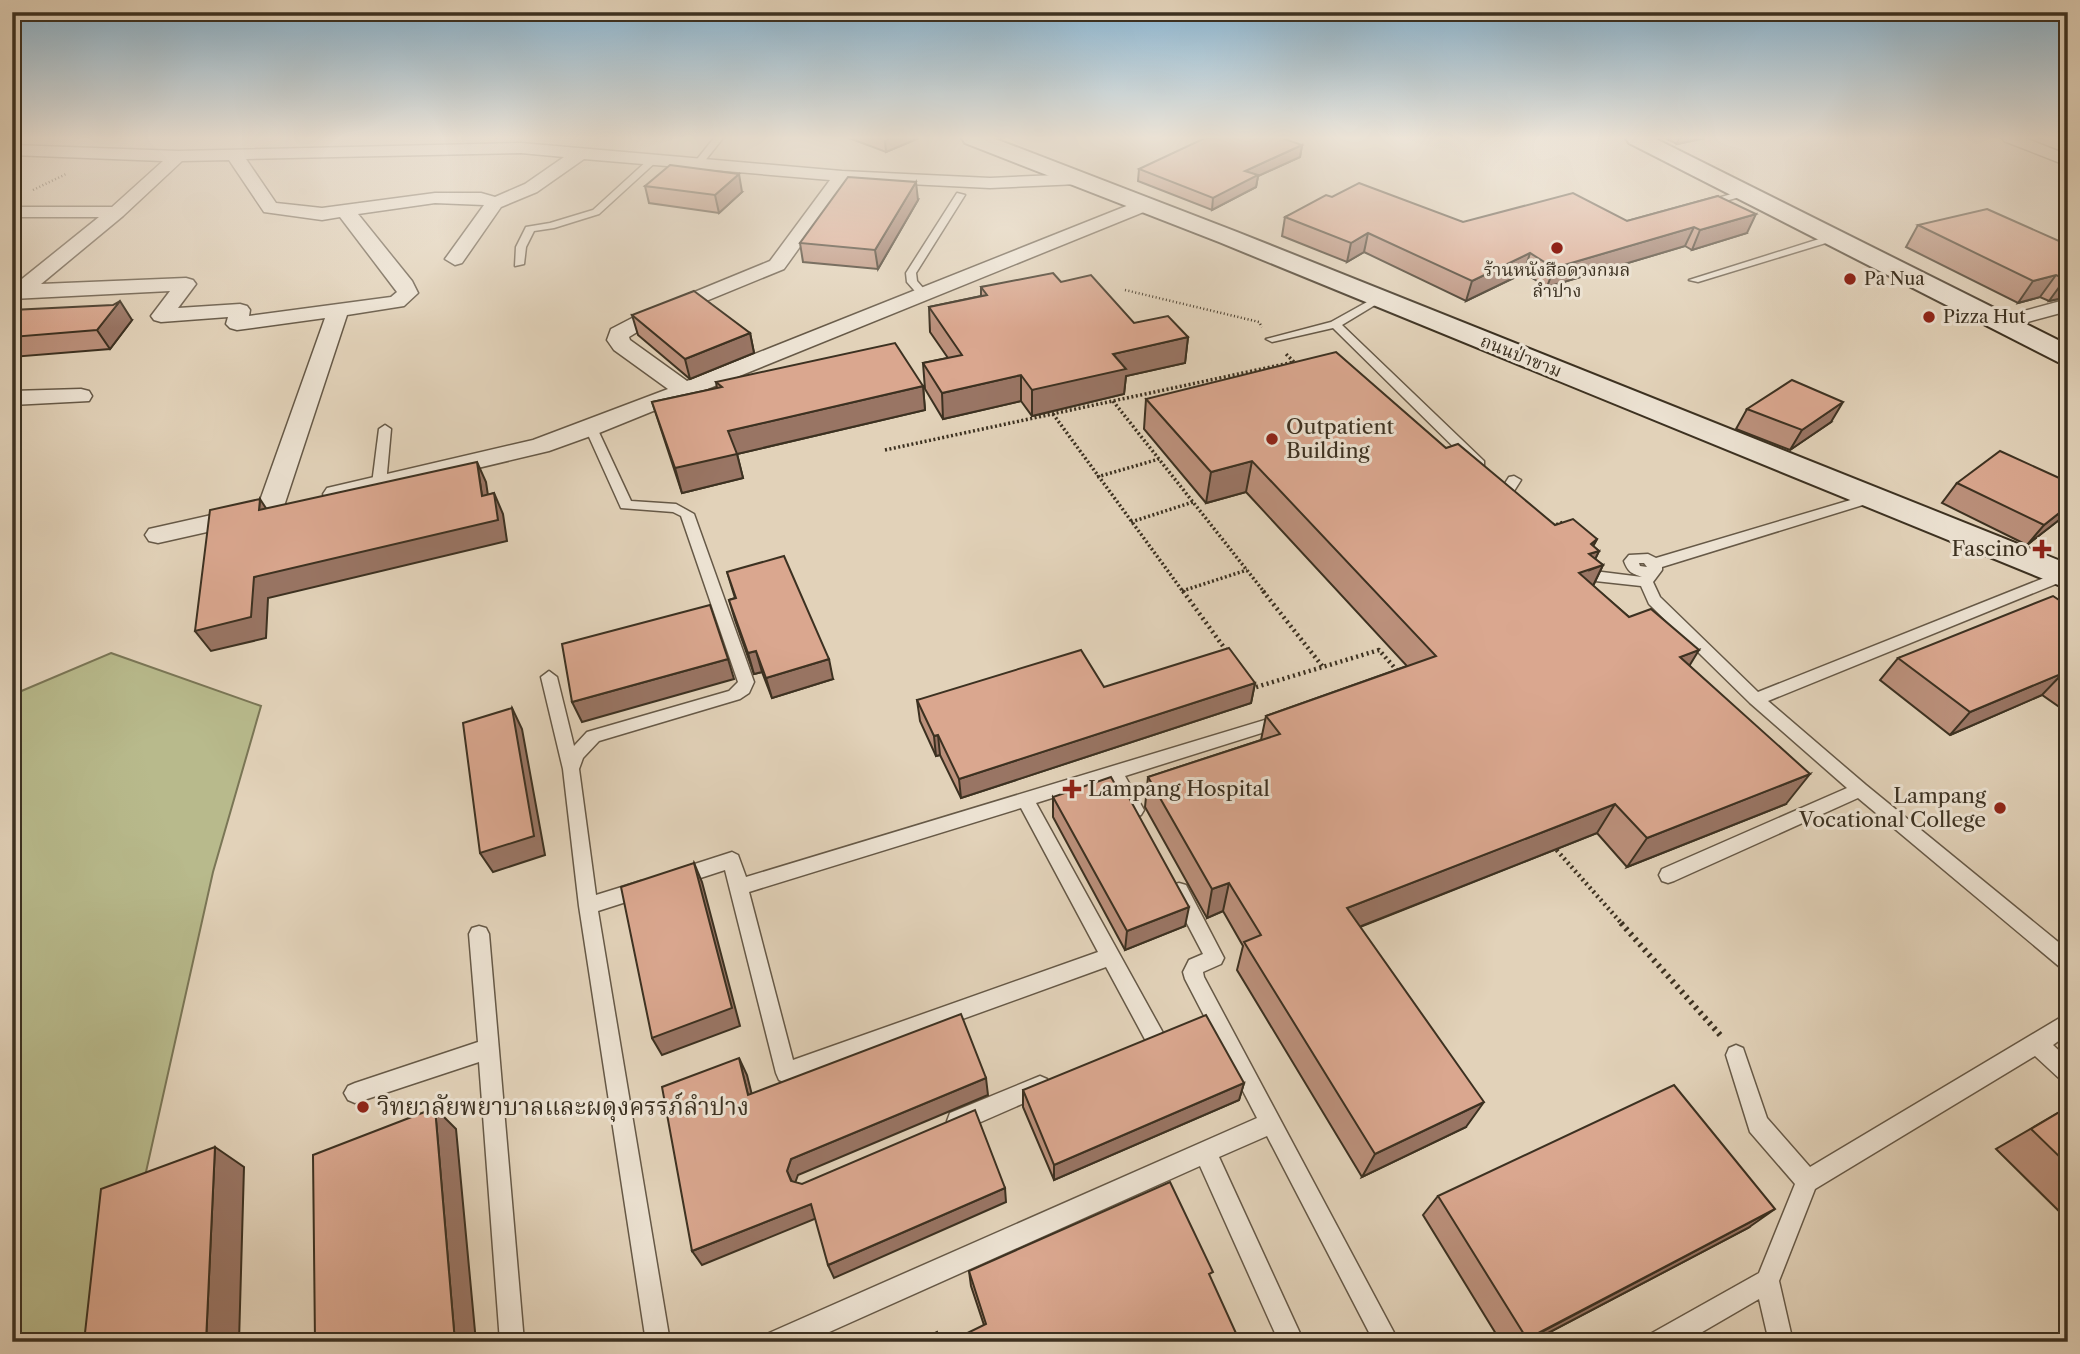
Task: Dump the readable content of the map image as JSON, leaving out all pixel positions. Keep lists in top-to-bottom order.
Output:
{
  "streets": {
    "street": ["ถนนป่าขาม"]
  },
  "places": {
    "other": [
      "ร้านหนังสือดวงกมล ลำปาง",
      "Pa Nua",
      "Pizza Hut",
      "Outpatient Building",
      "Lampang Vocational College",
      "วิทยาลัยพยาบาลและผดุงครรภ์ลําปาง"
    ],
    "health": ["Fascino", "Lampang Hospital"]
  }
}
